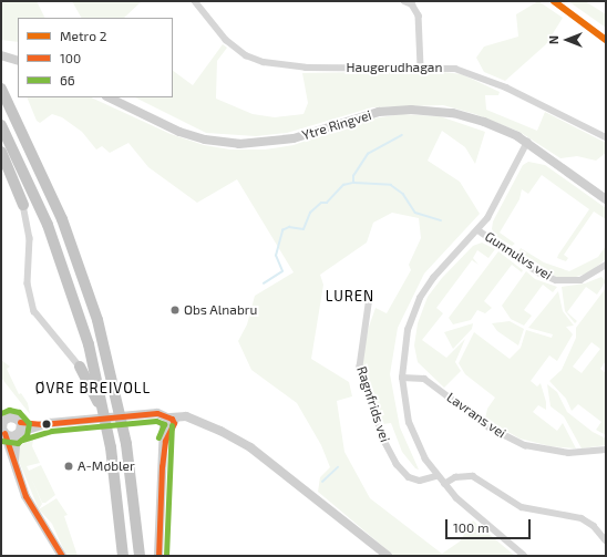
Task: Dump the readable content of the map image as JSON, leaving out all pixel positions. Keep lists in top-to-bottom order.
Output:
{
  "streets": {
    "main road": ["Ytre Ringvei"],
    "street": [
      "Haugerudhagan",
      "Gunnulvs vei",
      "Ragnfrids vei",
      "Lavrans vei"
    ]
  },
  "districts": ["LUREN", "ØVRE BREIVOLL"],
  "places": ["Obs Alnabru", "A-Møbler"],
  "lines": ["metro line 2", "transit line 66", "transit line 100"],
  "legend": ["Metro 2", "100", "66"],
  "scale_bar": "100 m",
  "north": "left"
}
